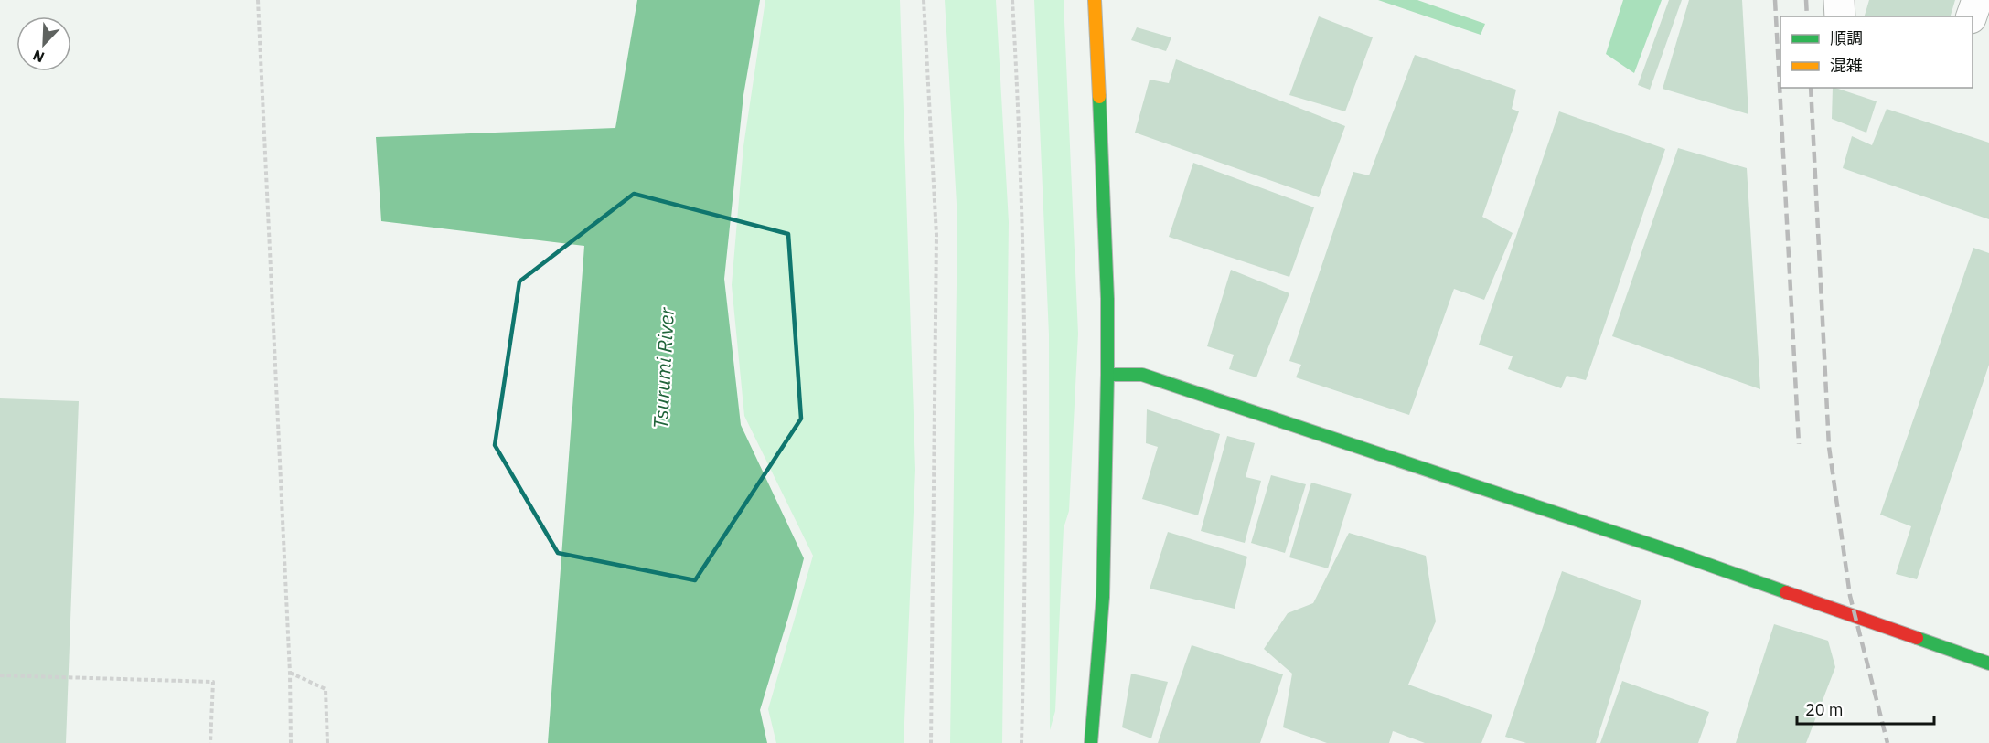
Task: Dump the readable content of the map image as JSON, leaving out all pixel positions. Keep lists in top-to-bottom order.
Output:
{
  "water": ["Tsurumi River"],
  "legend": ["順調", "混雑"],
  "scale_bar": "20 m",
  "north": "bottom left"
}
